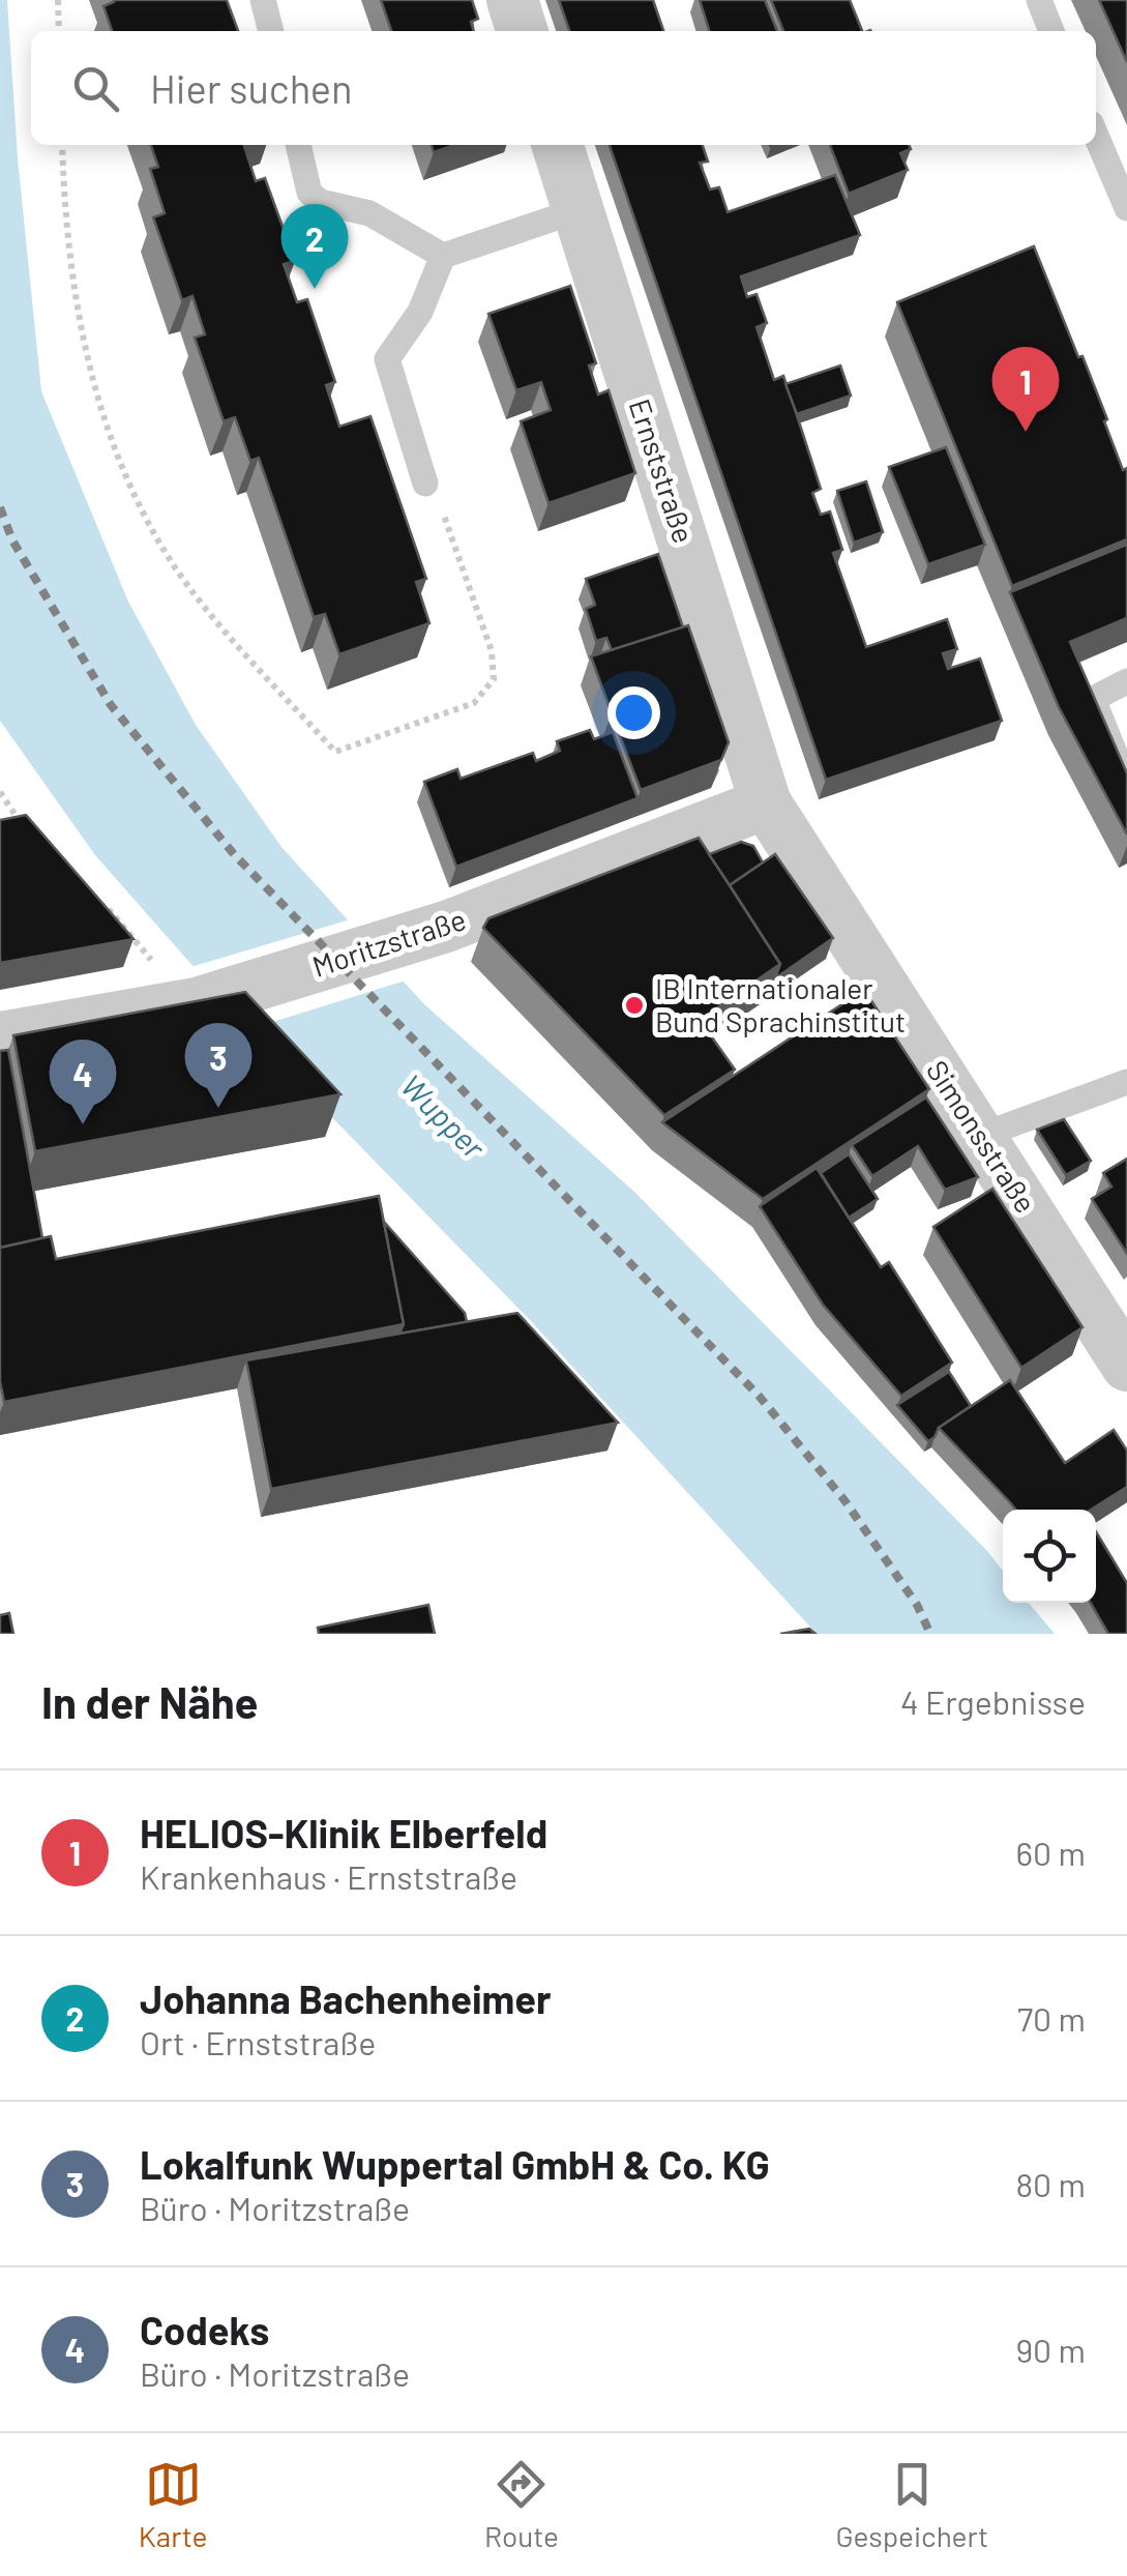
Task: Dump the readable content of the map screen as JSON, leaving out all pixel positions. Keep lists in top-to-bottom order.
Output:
{
  "streets": {
    "street": ["Ernststraße", "Moritzstraße", "Simonsstraße"]
  },
  "crossings": [
    ["Ernststraße", "Moritzstraße"],
    ["Ernststraße", "Simonsstraße"],
    ["Moritzstraße", "Simonsstraße"]
  ],
  "water": ["Wupper"],
  "places": ["IB Internationaler Bund Sprachinstitut"],
  "page": {
    "search": "Hier suchen",
    "pins": [
      "2",
      "1",
      "3",
      "4"
    ],
    "heading": ["In der Nähe", "4 Ergebnisse"],
    "list": [
      {
        "mark": "1",
        "name": "HELIOS-Klinik Elberfeld",
        "note": "Krankenhaus · Ernststraße",
        "value": "60 m"
      },
      {
        "mark": "2",
        "name": "Johanna Bachenheimer",
        "note": "Ort · Ernststraße",
        "value": "70 m"
      },
      {
        "mark": "3",
        "name": "Lokalfunk Wuppertal GmbH & Co. KG",
        "note": "Büro · Moritzstraße",
        "value": "80 m"
      },
      {
        "mark": "4",
        "name": "Codeks",
        "note": "Büro · Moritzstraße",
        "value": "90 m"
      }
    ],
    "nav": ["Karte", "Route", "Gespeichert"]
  }
}
